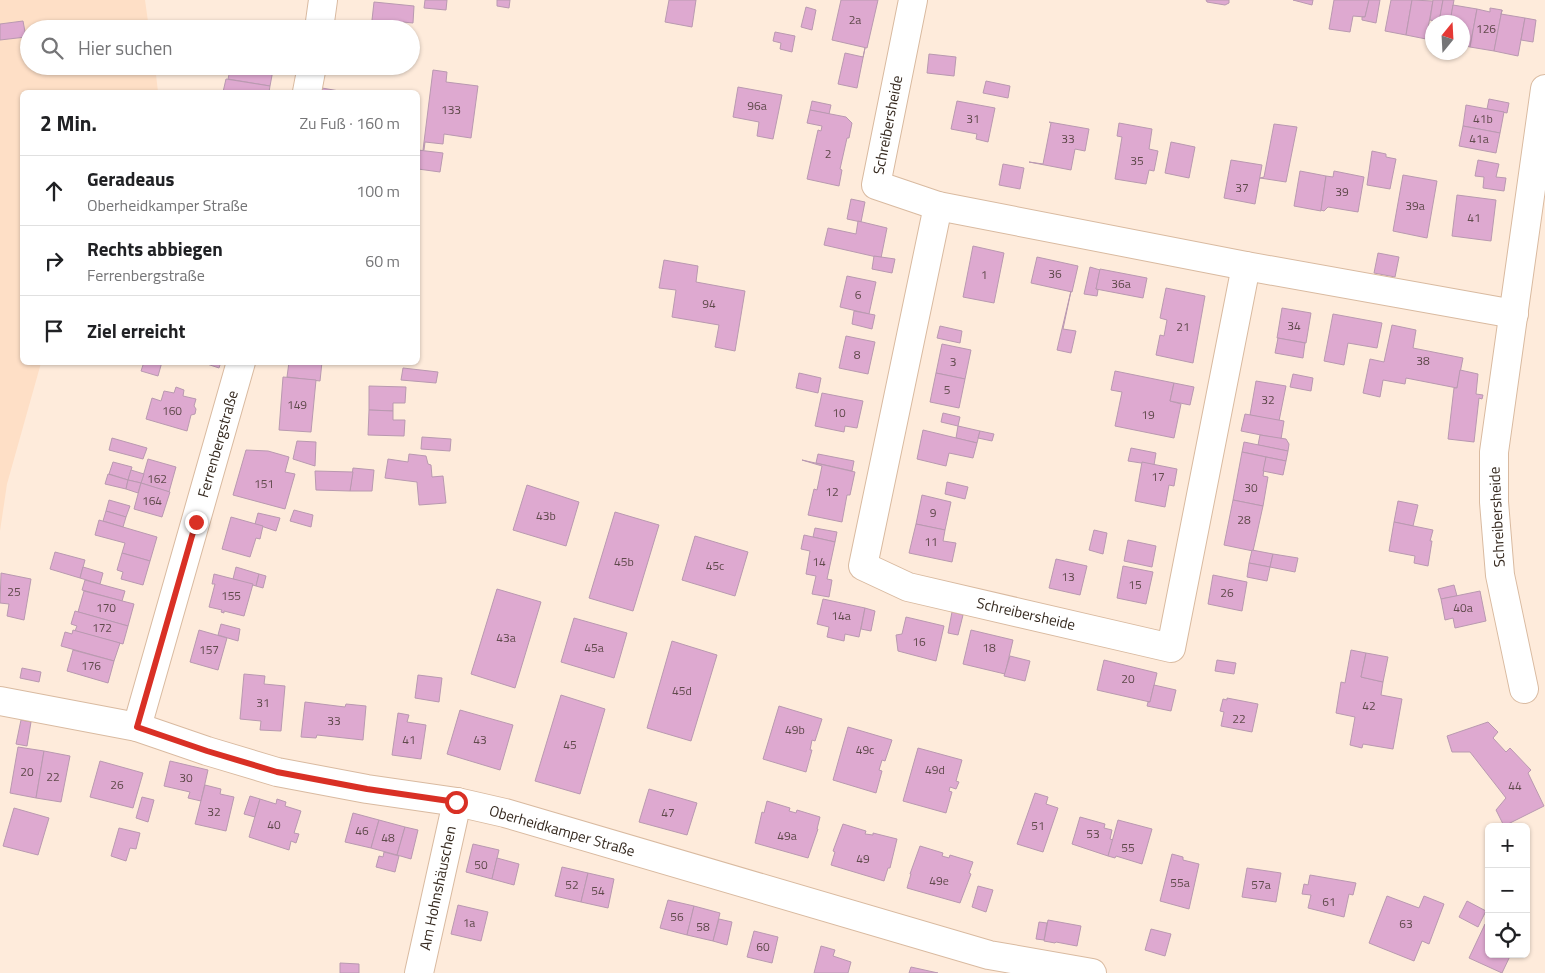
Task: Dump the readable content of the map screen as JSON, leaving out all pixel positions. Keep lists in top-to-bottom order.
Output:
{
  "streets": {
    "street": [
      "Schreibersheide",
      "Ferrenbergstraße",
      "Oberheidkamper Straße",
      "Am Hohnshäuschen"
    ]
  },
  "crossings": [
    ["Ferrenbergstraße", "Oberheidkamper Straße"],
    ["Oberheidkamper Straße", "Am Hohnshäuschen"]
  ],
  "house_numbers": [
    "2a",
    "126",
    "96a",
    "133",
    "31",
    "41b",
    "33",
    "41a",
    "2",
    "35",
    "37",
    "39",
    "39a",
    "41",
    "36",
    "1",
    "36a",
    "6",
    "94",
    "34",
    "21",
    "8",
    "38",
    "3",
    "5",
    "32",
    "149",
    "160",
    "10",
    "19",
    "17",
    "162",
    "151",
    "30",
    "12",
    "164",
    "9",
    "43b",
    "28",
    "11",
    "45b",
    "14",
    "45c",
    "13",
    "15",
    "25",
    "26",
    "155",
    "170",
    "40a",
    "14a",
    "172",
    "43a",
    "16",
    "45a",
    "18",
    "157",
    "176",
    "20",
    "45d",
    "31",
    "42",
    "22",
    "33",
    "49b",
    "41",
    "43",
    "45",
    "49c",
    "49d",
    "20",
    "22",
    "30",
    "26",
    "44",
    "32",
    "47",
    "40",
    "51",
    "46",
    "53",
    "49a",
    "48",
    "55",
    "49",
    "50",
    "49e",
    "55a",
    "52",
    "57a",
    "54",
    "61",
    "56",
    "1a",
    "63",
    "58",
    "60"
  ],
  "north": "top",
  "page": {
    "search": "Hier suchen",
    "heading": ["2 Min.", "Zu Fuß · 160 m"],
    "list": [
      ["Geradeaus", "Oberheidkamper Straße", "100 m"],
      ["Rechts abbiegen", "Ferrenbergstraße", "60 m"],
      "Ziel erreicht"
    ],
    "map_buttons": ["+", "−"]
  }
}
